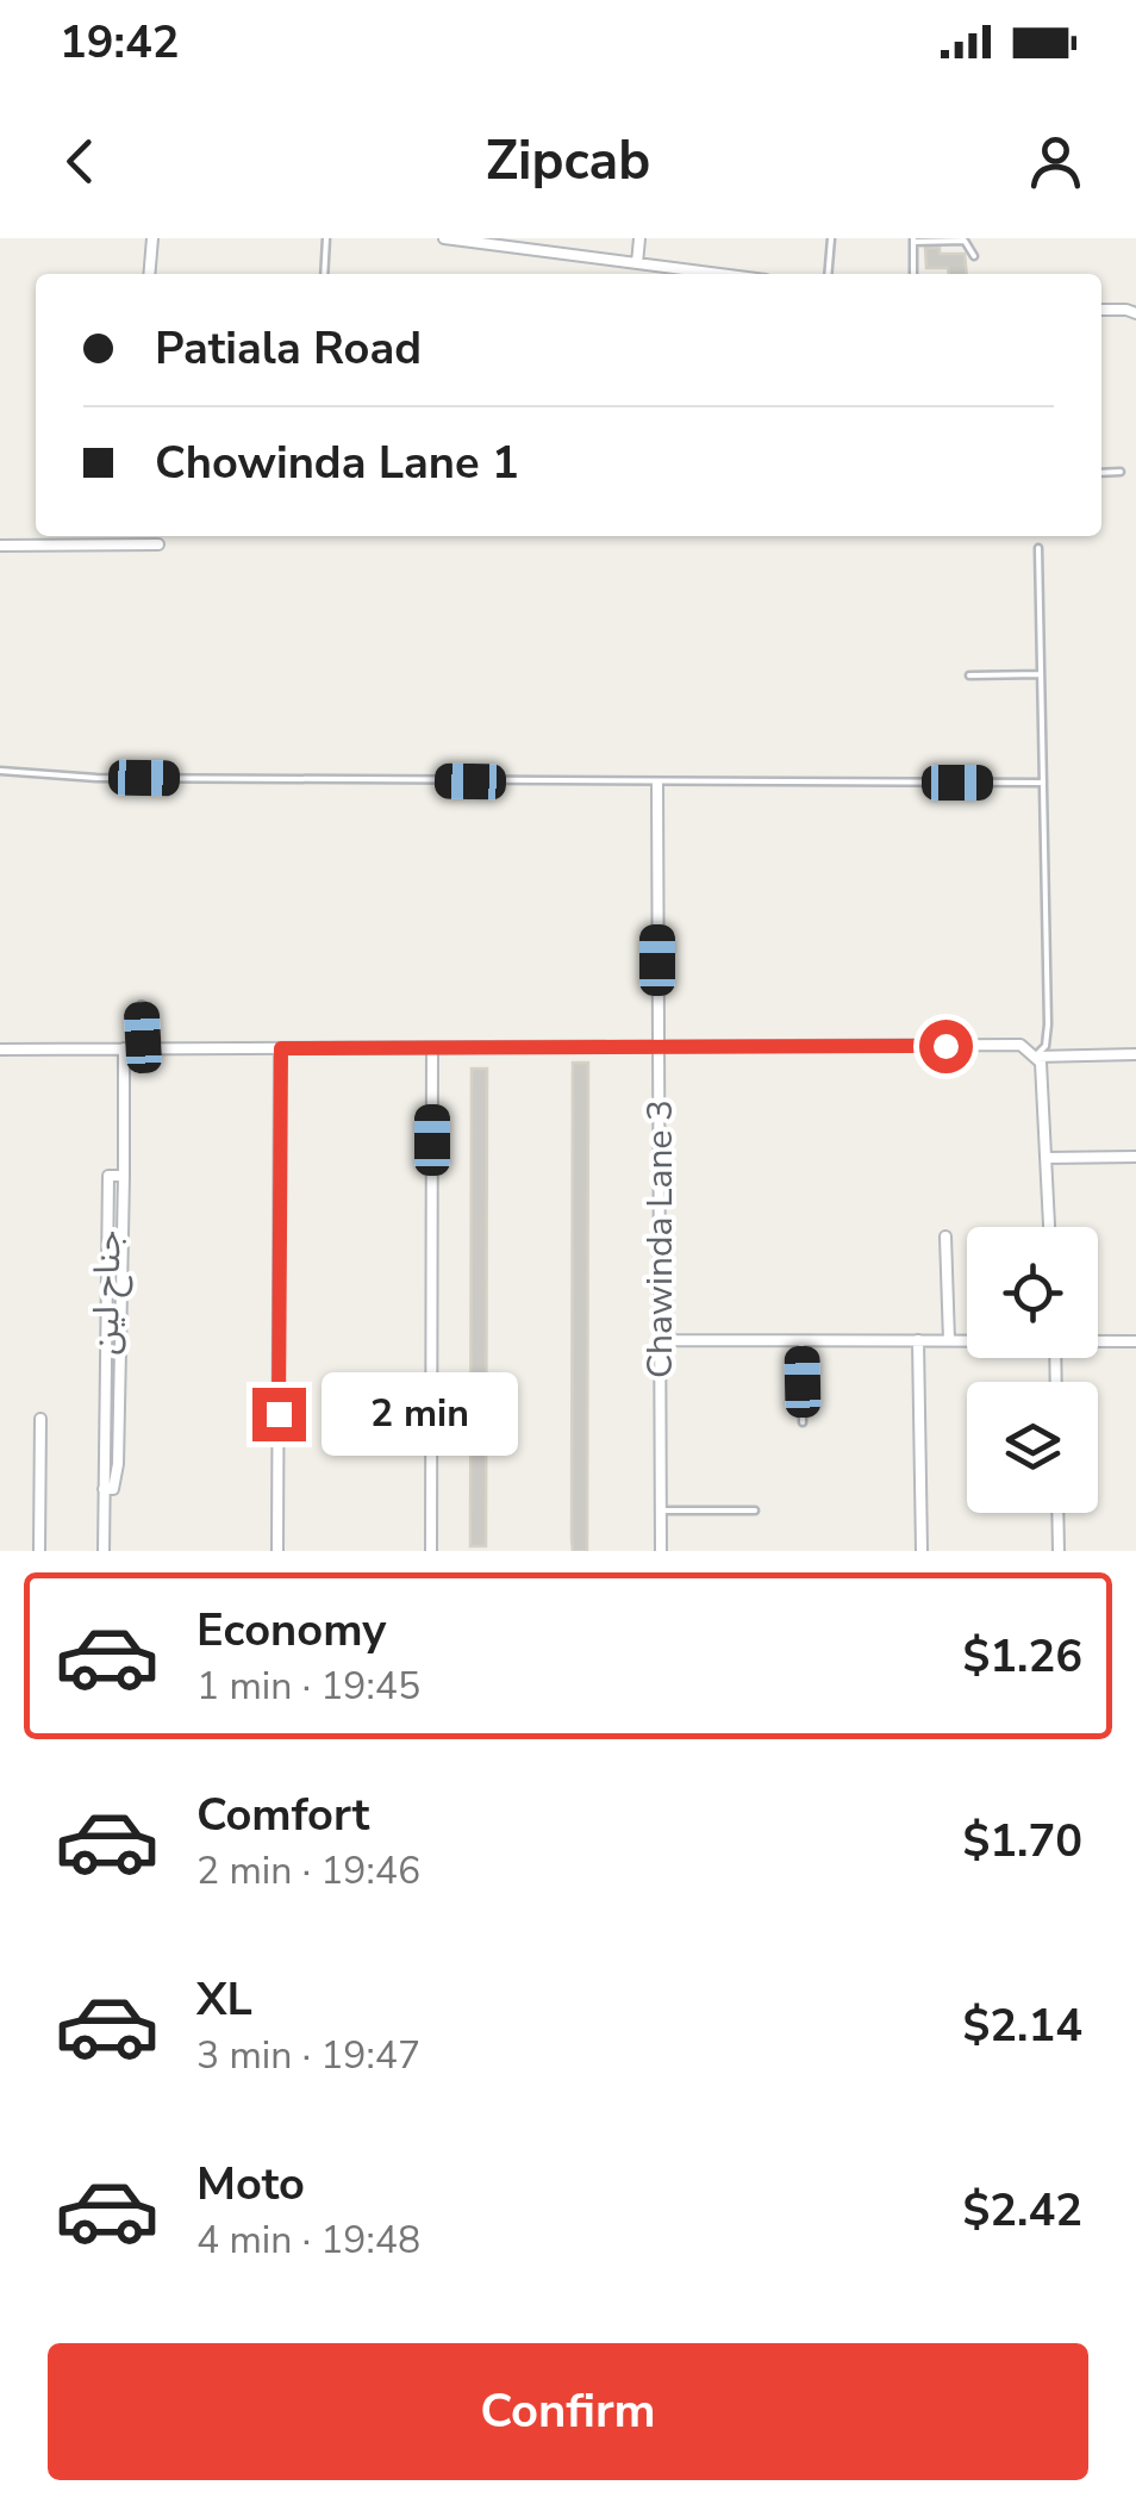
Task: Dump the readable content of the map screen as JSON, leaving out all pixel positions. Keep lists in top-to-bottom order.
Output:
{
  "streets": {
    "street": ["Chawinda Lane 3", "جناح لین"]
  },
  "page": {
    "status": "19:42",
    "header": "Zipcab",
    "banner": ["Patiala Road", "Chowinda Lane 1"],
    "bubble": "2 min",
    "list": [
      {
        "name": "Economy",
        "note": "1 min · 19:45",
        "value": "$1.26"
      },
      {
        "name": "Comfort",
        "note": "2 min · 19:46",
        "value": "$1.70"
      },
      {
        "name": "XL",
        "note": "3 min · 19:47",
        "value": "$2.14"
      },
      {
        "name": "Moto",
        "note": "4 min · 19:48",
        "value": "$2.42"
      }
    ],
    "buttons": "Confirm"
  }
}
